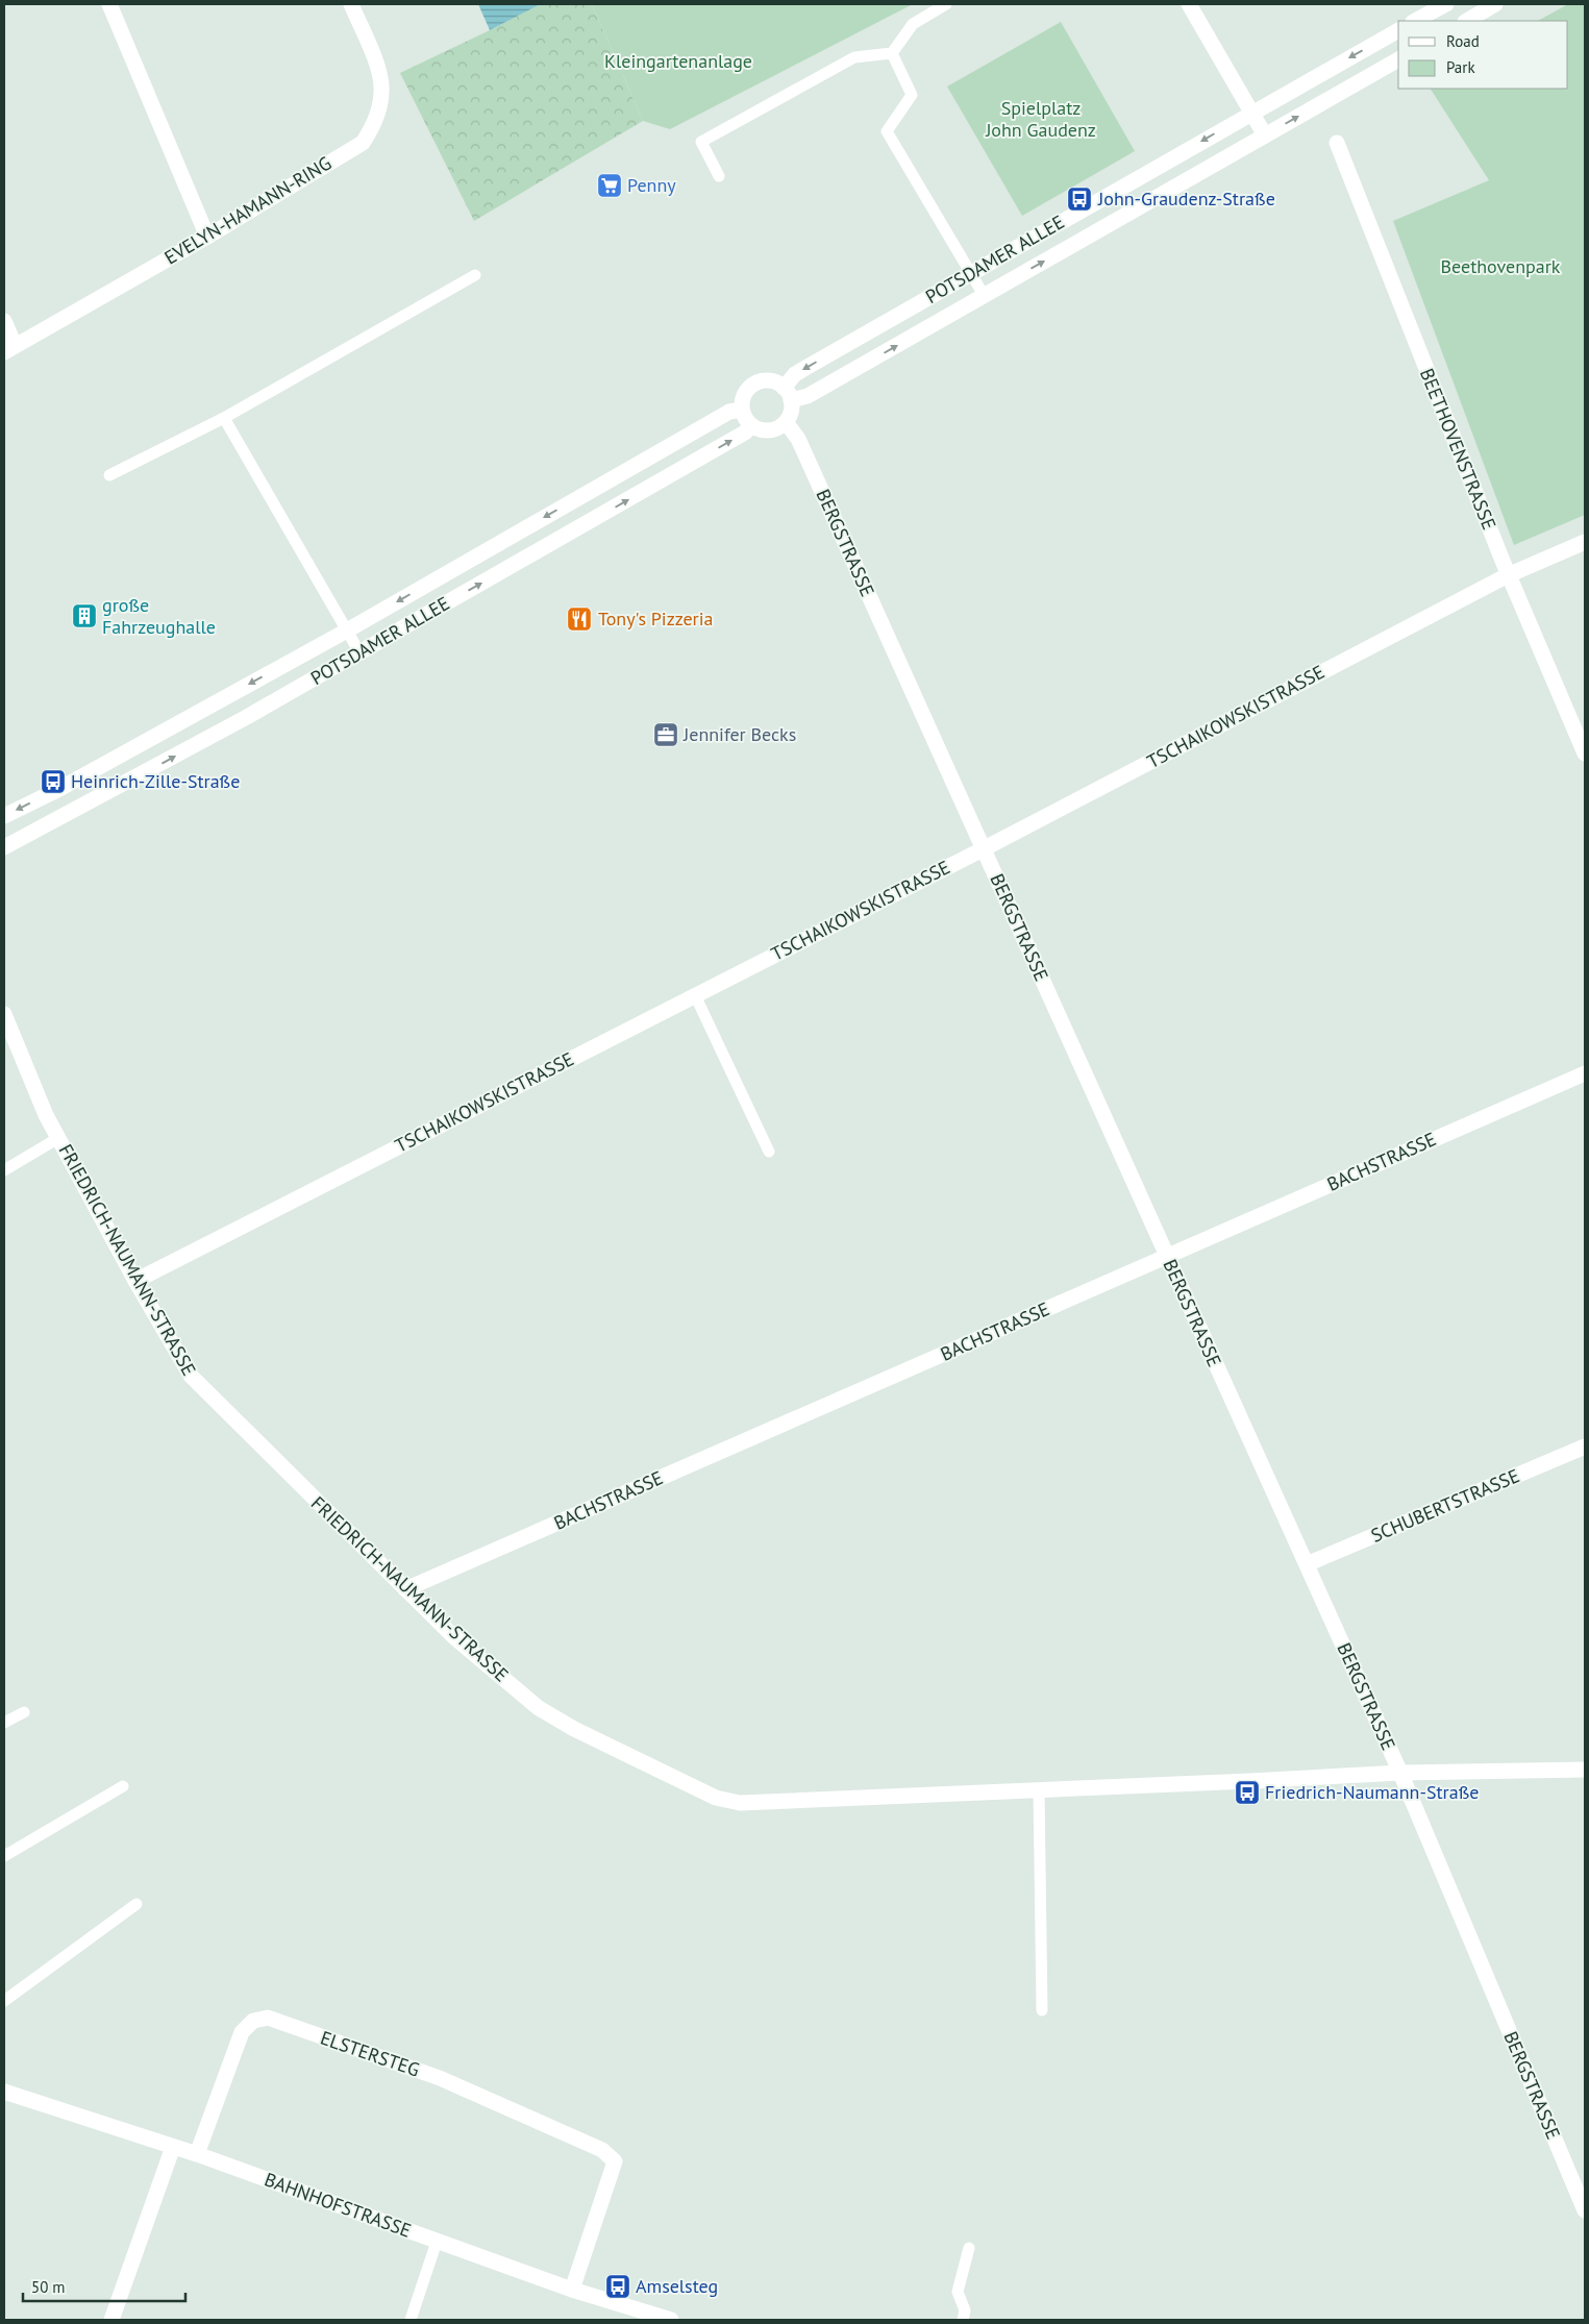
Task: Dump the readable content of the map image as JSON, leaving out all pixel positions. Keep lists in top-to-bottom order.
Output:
{
  "streets": {
    "street": [
      "EVELYN-HAMANN-RING",
      "POTSDAMER ALLEE",
      "BEETHOVENSTRASSE",
      "BERGSTRASSE",
      "TSCHAIKOWSKISTRASSE",
      "BACHSTRASSE",
      "FRIEDRICH-NAUMANN-STRASSE",
      "SCHUBERTSTRASSE",
      "ELSTERSTEG",
      "BAHNHOFSTRASSE"
    ]
  },
  "crossings": [
    ["POTSDAMER ALLEE", "BERGSTRASSE"],
    ["BEETHOVENSTRASSE", "TSCHAIKOWSKISTRASSE"],
    ["BERGSTRASSE", "TSCHAIKOWSKISTRASSE"],
    ["BERGSTRASSE", "BACHSTRASSE"],
    ["BERGSTRASSE", "FRIEDRICH-NAUMANN-STRASSE"],
    ["BERGSTRASSE", "SCHUBERTSTRASSE"],
    ["TSCHAIKOWSKISTRASSE", "FRIEDRICH-NAUMANN-STRASSE"],
    ["BACHSTRASSE", "FRIEDRICH-NAUMANN-STRASSE"],
    ["ELSTERSTEG", "BAHNHOFSTRASSE"]
  ],
  "parks": ["Kleingartenanlage", "Spielplatz John Gaudenz", "Beethovenpark"],
  "places": {
    "supermarket": ["Penny"],
    "bus stop": [
      "John-Graudenz-Straße",
      "Heinrich-Zille-Straße",
      "Friedrich-Naumann-Straße",
      "Amselsteg"
    ],
    "building": ["große Fahrzeughalle"],
    "restaurant": ["Tony's Pizzeria"],
    "office": ["Jennifer Becks"]
  },
  "legend": ["Road", "Park"],
  "scale_bar": "50 m"
}
